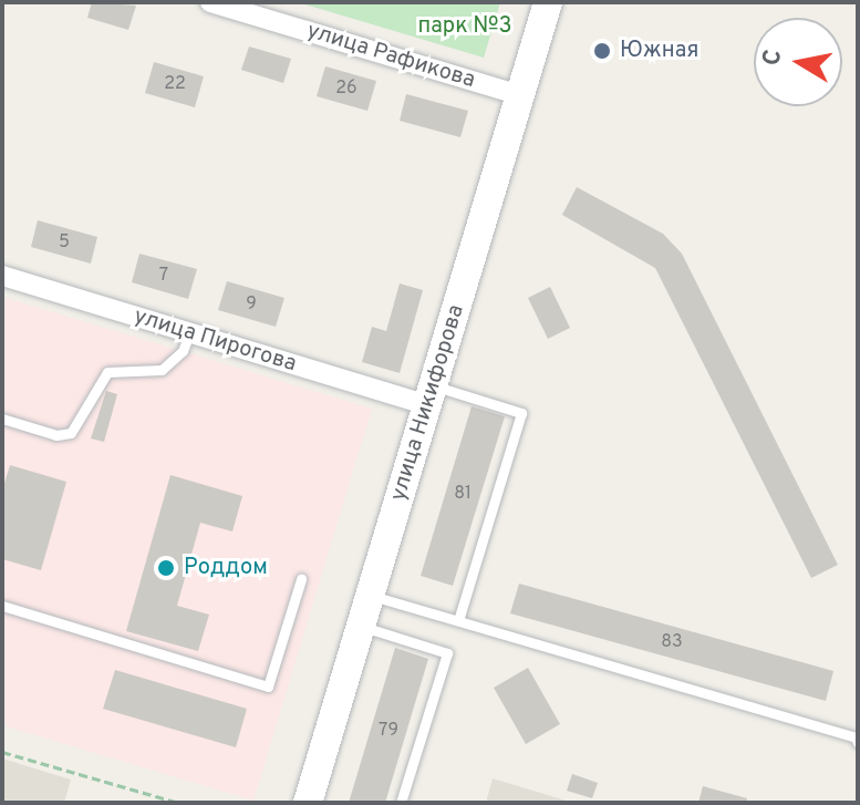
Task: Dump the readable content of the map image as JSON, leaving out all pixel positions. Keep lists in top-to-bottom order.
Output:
{
  "streets": {
    "main road": ["улица Никифорова"],
    "street": ["улица Рафикова", "улица Пирогова"]
  },
  "crossings": [
    ["улица Рафикова", "улица Никифорова"],
    ["улица Пирогова", "улица Никифорова"]
  ],
  "parks": ["парк №3"],
  "places": ["Южная", "Роддом"],
  "house_numbers": [
    "22",
    "26",
    "5",
    "7",
    "9",
    "81",
    "83",
    "79"
  ],
  "north": "left"
}
